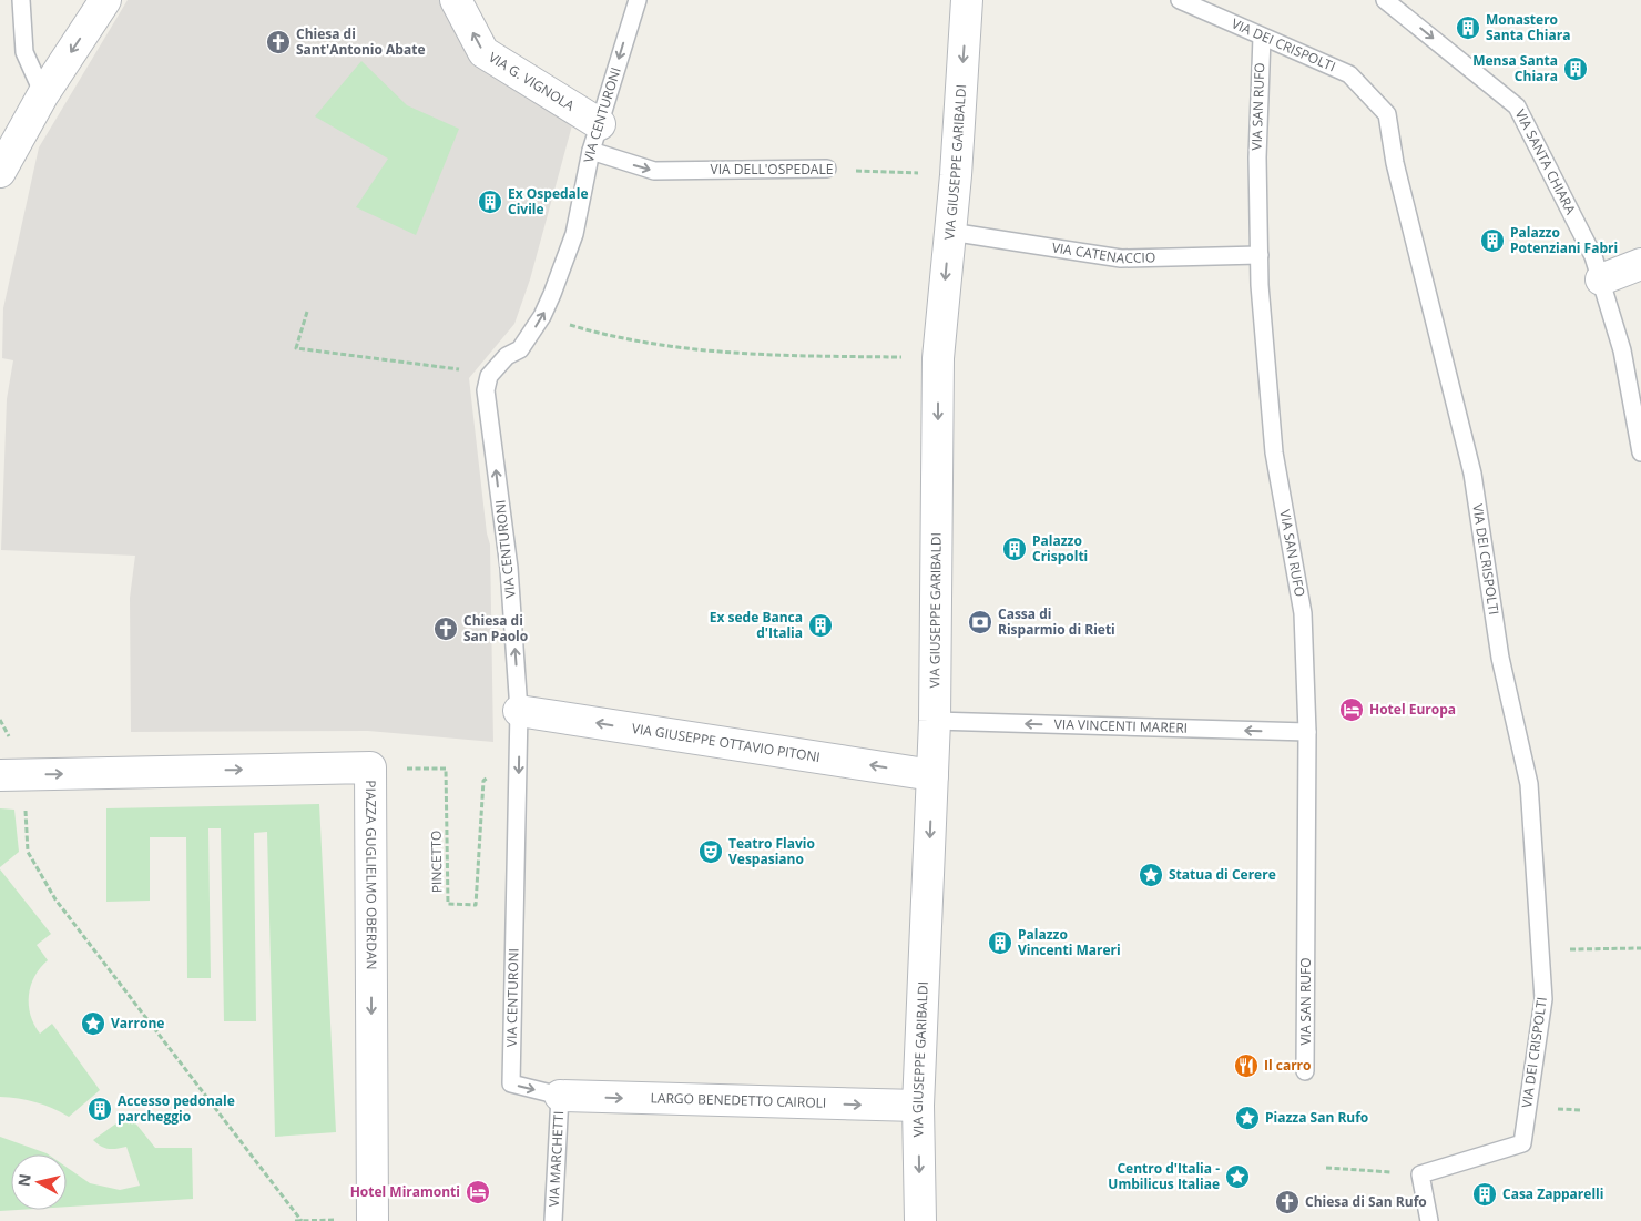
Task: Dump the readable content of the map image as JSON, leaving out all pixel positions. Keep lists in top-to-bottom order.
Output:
{
  "streets": {
    "street": [
      "VIA G. VIGNOLA",
      "VIA GIUSEPPE GARIBALDI",
      "VIA GIUSEPPE OTTAVIO PITONI",
      "PIAZZA GUGLIELMO OBERDAN",
      "LARGO BENEDETTO CAIROLI"
    ],
    "lane": [
      "VIA DEI CRISPOLTI",
      "VIA SAN RUFO",
      "VIA CENTURONI",
      "VIA SANTA CHIARA",
      "VIA DELL'OSPEDALE",
      "VIA CATENACCIO",
      "VIA VINCENTI MARERI",
      "VIA MARCHETTI"
    ],
    "path": ["PINCETTO"]
  },
  "crossings": [
    ["VIA DEI CRISPOLTI", "VIA SAN RUFO"],
    ["VIA G. VIGNOLA", "VIA CENTURONI"],
    ["VIA G. VIGNOLA", "VIA DELL'OSPEDALE"],
    ["VIA SAN RUFO", "VIA CATENACCIO"],
    ["VIA SAN RUFO", "VIA VINCENTI MARERI"],
    ["VIA CENTURONI", "VIA DELL'OSPEDALE"],
    ["VIA CENTURONI", "VIA GIUSEPPE OTTAVIO PITONI"],
    ["VIA CENTURONI", "PINCETTO"],
    ["VIA CENTURONI", "LARGO BENEDETTO CAIROLI"],
    ["VIA CENTURONI", "VIA MARCHETTI"],
    ["VIA GIUSEPPE GARIBALDI", "VIA DELL'OSPEDALE"],
    ["VIA GIUSEPPE GARIBALDI", "VIA CATENACCIO"],
    ["VIA GIUSEPPE GARIBALDI", "VIA VINCENTI MARERI"],
    ["VIA GIUSEPPE GARIBALDI", "VIA GIUSEPPE OTTAVIO PITONI"],
    ["VIA GIUSEPPE GARIBALDI", "LARGO BENEDETTO CAIROLI"],
    ["PINCETTO", "PIAZZA GUGLIELMO OBERDAN"],
    ["LARGO BENEDETTO CAIROLI", "VIA MARCHETTI"]
  ],
  "one_way": [
    "VIA G. VIGNOLA",
    "VIA GIUSEPPE GARIBALDI",
    "VIA SANTA CHIARA",
    "VIA DELL'OSPEDALE",
    "VIA VINCENTI MARERI",
    "VIA GIUSEPPE OTTAVIO PITONI",
    "LARGO BENEDETTO CAIROLI"
  ],
  "places": {
    "building": [
      "Monastero Santa Chiara",
      "Mensa Santa Chiara",
      "Ex Ospedale Civile",
      "Palazzo Potenziani Fabri",
      "Palazzo Crispolti",
      "Ex sede Banca d'Italia",
      "Palazzo Vincenti Mareri",
      "Accesso pedonale parcheggio",
      "Casa Zapparelli"
    ],
    "church": ["Chiesa di Sant'Antonio Abate", "Chiesa di San Paolo", "Chiesa di San Rufo"],
    "bank": ["Cassa di Risparmio di Rieti"],
    "hotel": ["Hotel Europa", "Hotel Miramonti"],
    "theatre": ["Teatro Flavio Vespasiano"],
    "place": [
      "Statua di Cerere",
      "Varrone",
      "Piazza San Rufo",
      "Centro d'Italia - Umbilicus Italiae"
    ],
    "restaurant": ["Il carro"]
  },
  "north": "left"
}
